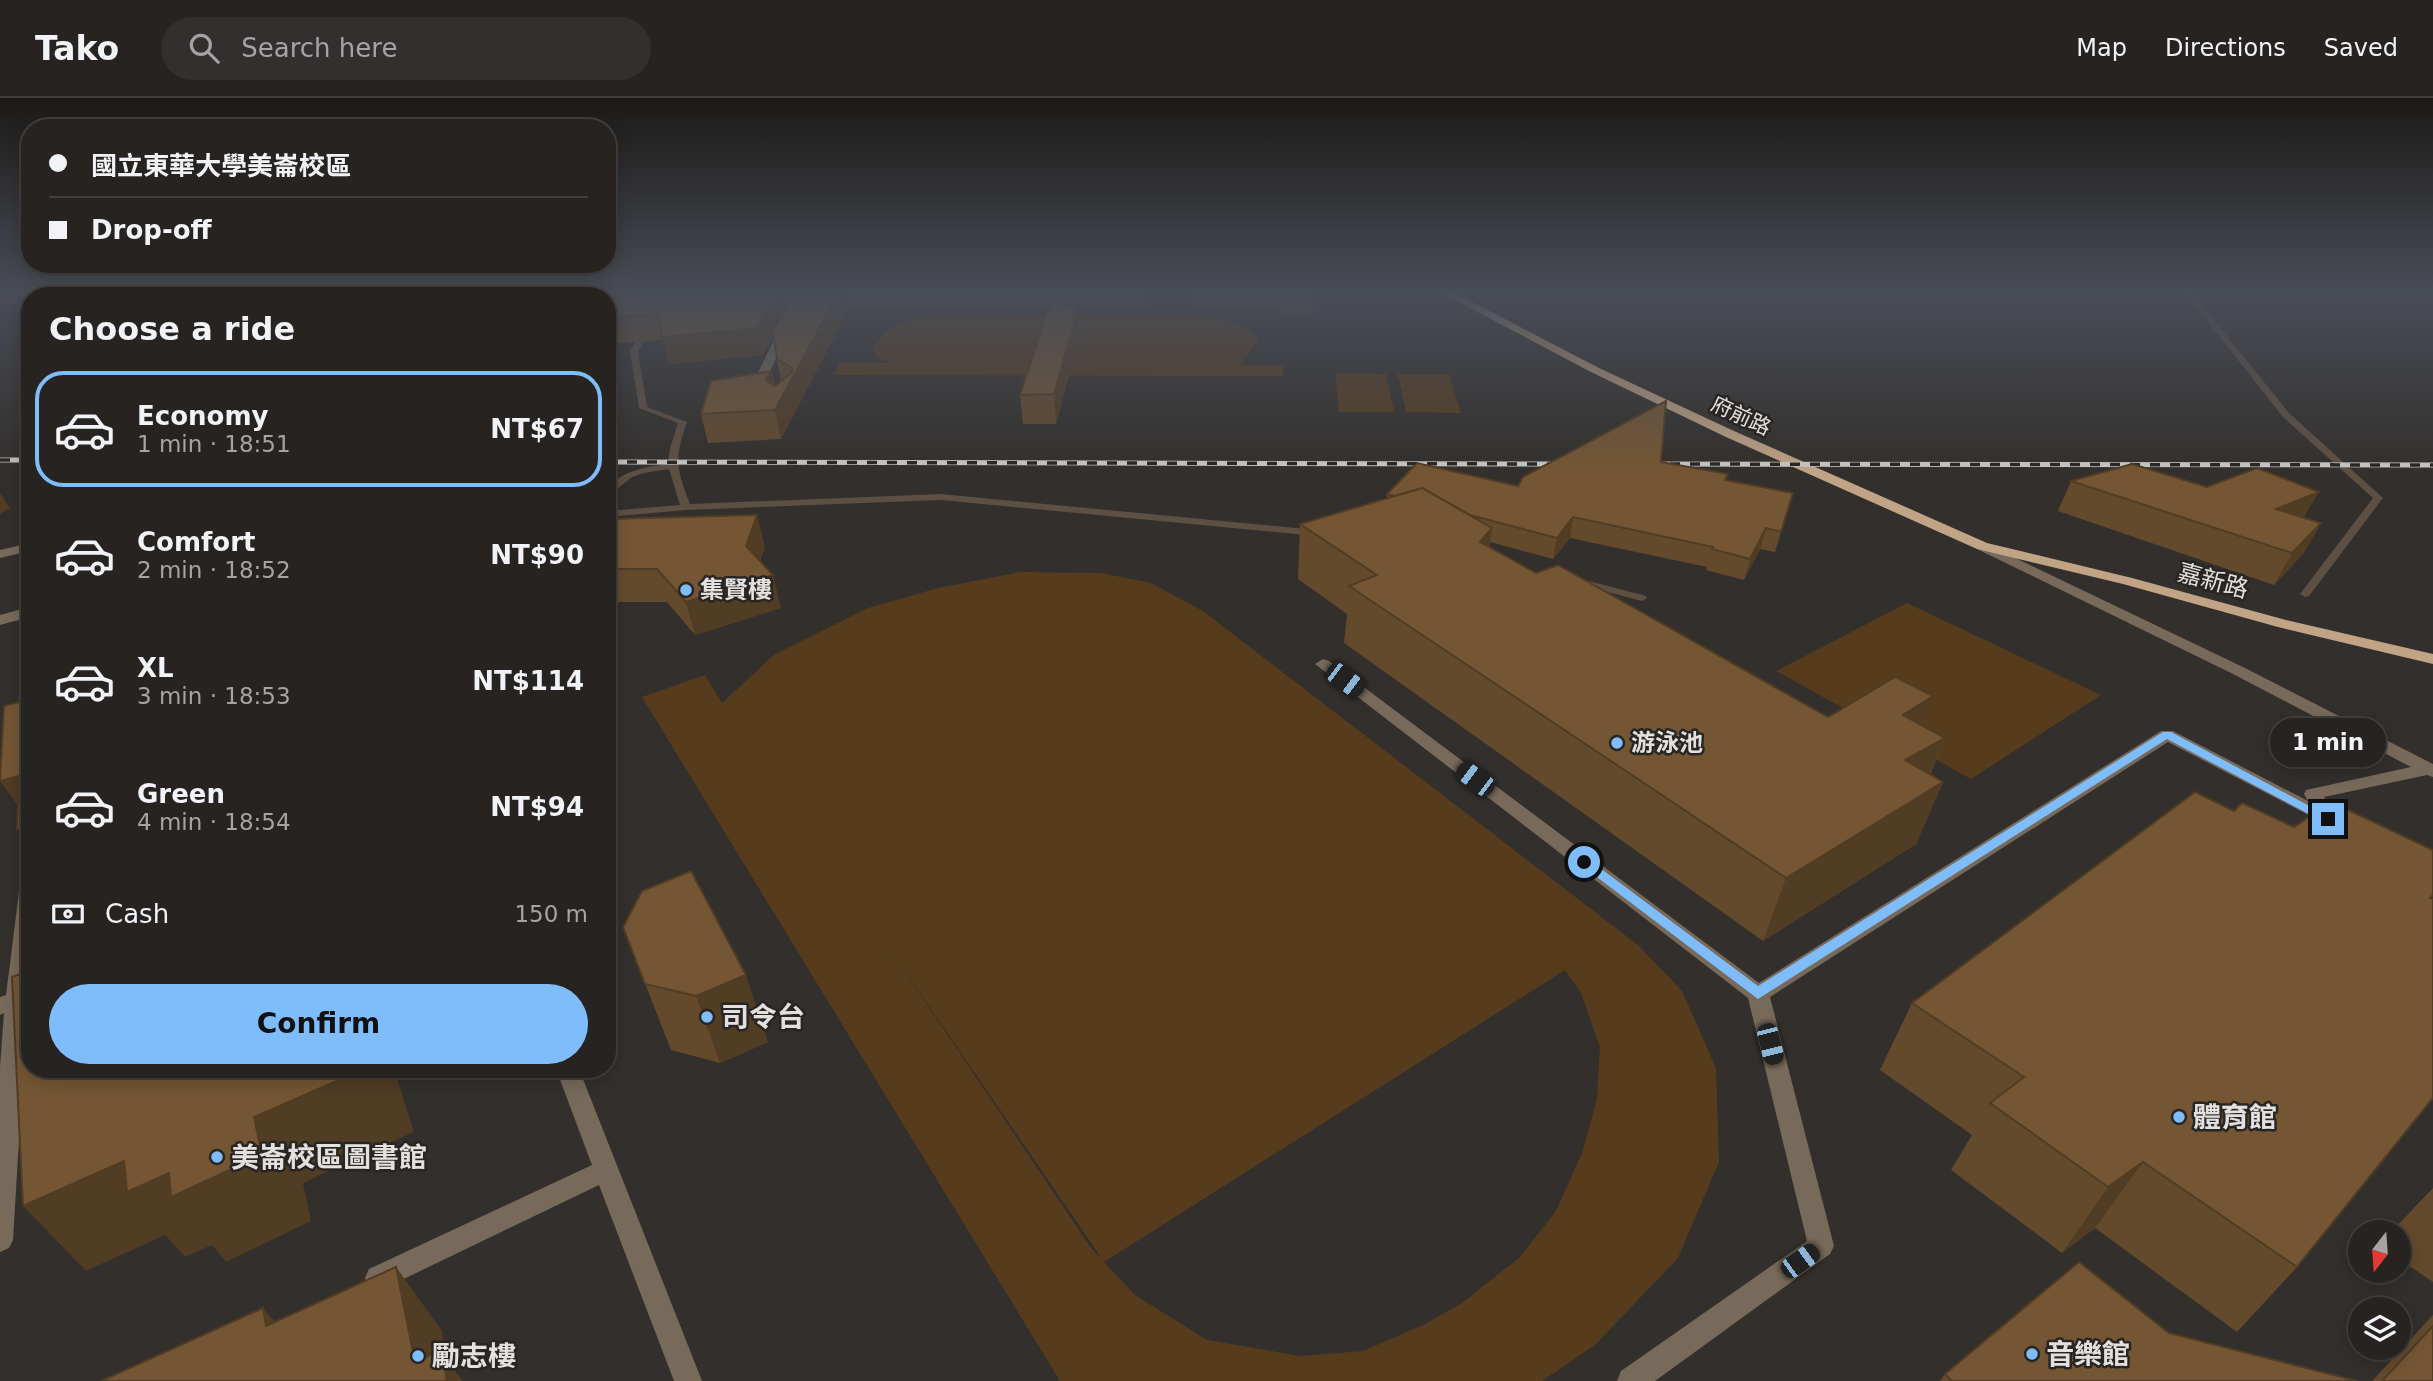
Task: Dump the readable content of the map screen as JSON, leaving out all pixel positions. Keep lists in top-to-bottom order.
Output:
{
  "streets": {
    "main road": ["府前路", "嘉新路"]
  },
  "crossings": [
    ["府前路", "嘉新路"]
  ],
  "places": [
    "集賢樓",
    "游泳池",
    "司令台",
    "體育館",
    "美崙校區圖書館",
    "音樂館",
    "勵志樓"
  ],
  "north": "bottom",
  "page": {
    "header": "Tako",
    "search": "Search here",
    "nav": ["Map", "Directions", "Saved"],
    "banner": ["國立東華大學美崙校區", "Drop-off"],
    "heading": "Choose a ride",
    "list": [
      {
        "name": "Economy",
        "note": "1 min · 18:51",
        "value": "NT$67"
      },
      {
        "name": "Comfort",
        "note": "2 min · 18:52",
        "value": "NT$90"
      },
      {
        "name": "XL",
        "note": "3 min · 18:53",
        "value": "NT$114"
      },
      {
        "name": "Green",
        "note": "4 min · 18:54",
        "value": "NT$94"
      }
    ],
    "bubble": "1 min",
    "pay": ["Cash", "150 m"],
    "buttons": "Confirm"
  }
}
